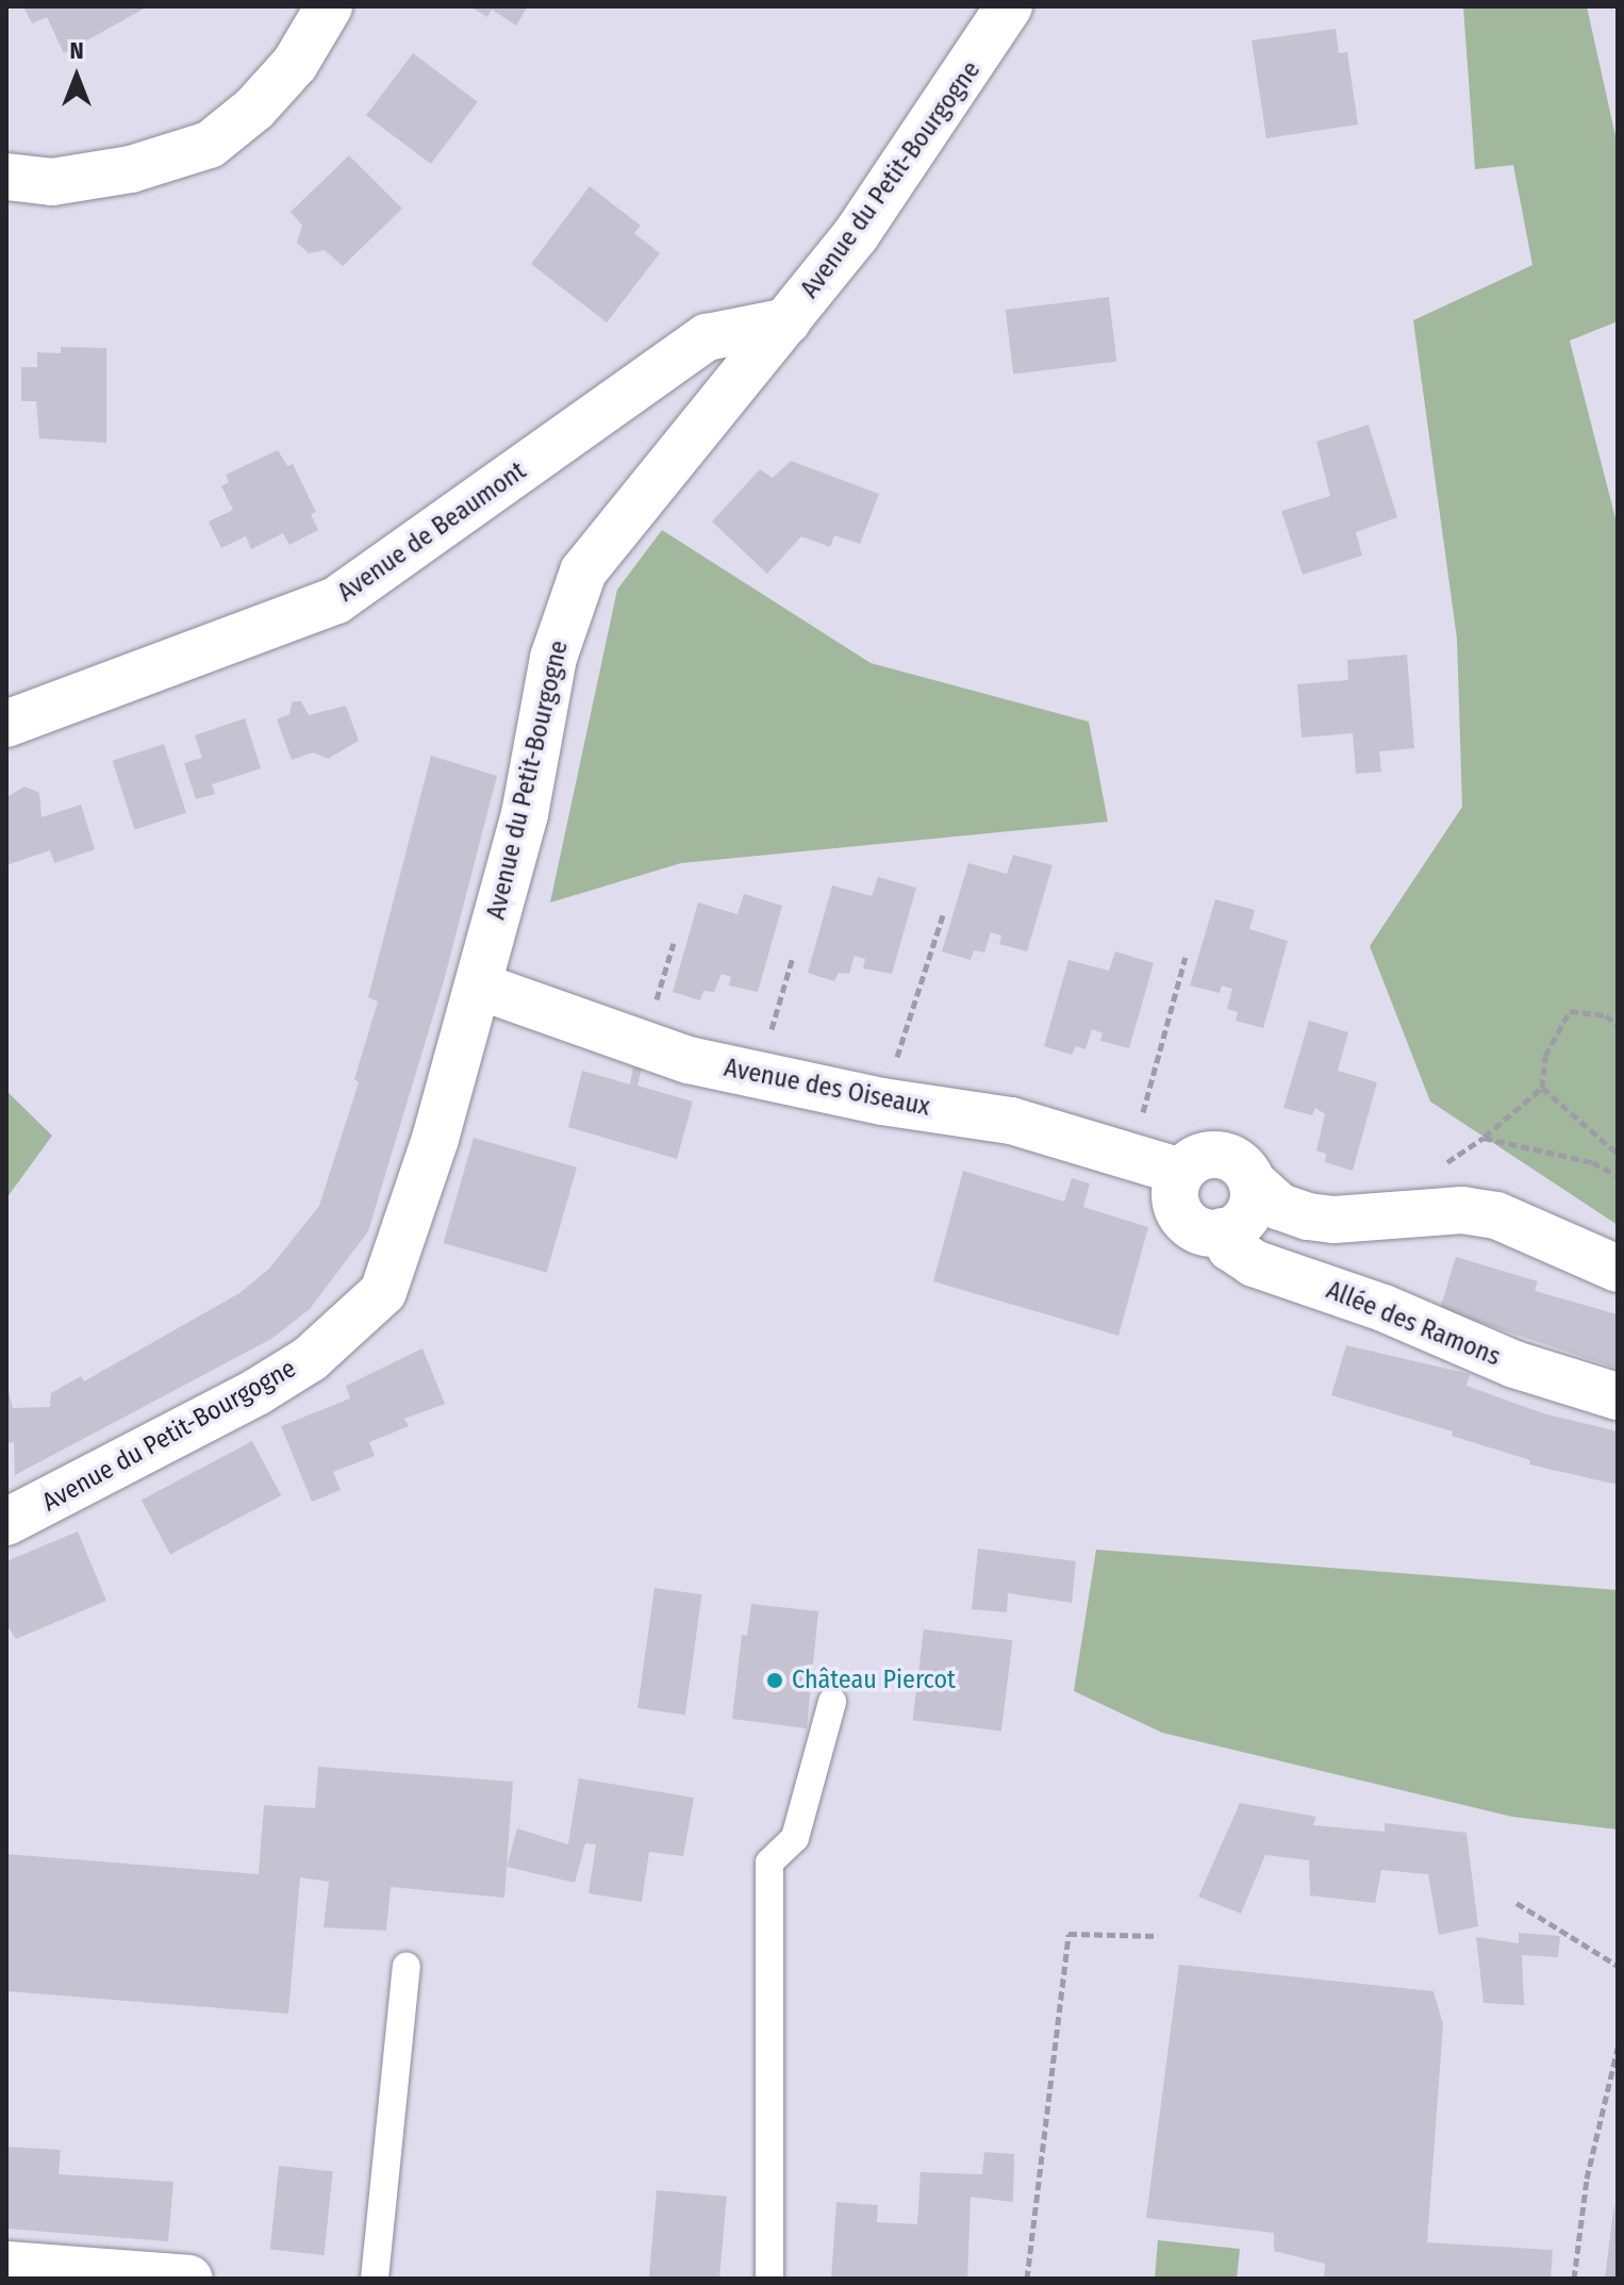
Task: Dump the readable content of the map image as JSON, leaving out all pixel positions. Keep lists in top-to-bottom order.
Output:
{
  "streets": {
    "street": [
      "Avenue du Petit-Bourgogne",
      "Avenue de Beaumont",
      "Avenue des Oiseaux",
      "Allée des Ramons"
    ]
  },
  "crossings": [
    ["Avenue du Petit-Bourgogne", "Avenue de Beaumont"],
    ["Avenue du Petit-Bourgogne", "Avenue des Oiseaux"],
    ["Avenue des Oiseaux", "Allée des Ramons"]
  ],
  "places": ["Château Piercot"],
  "north": "top"
}
